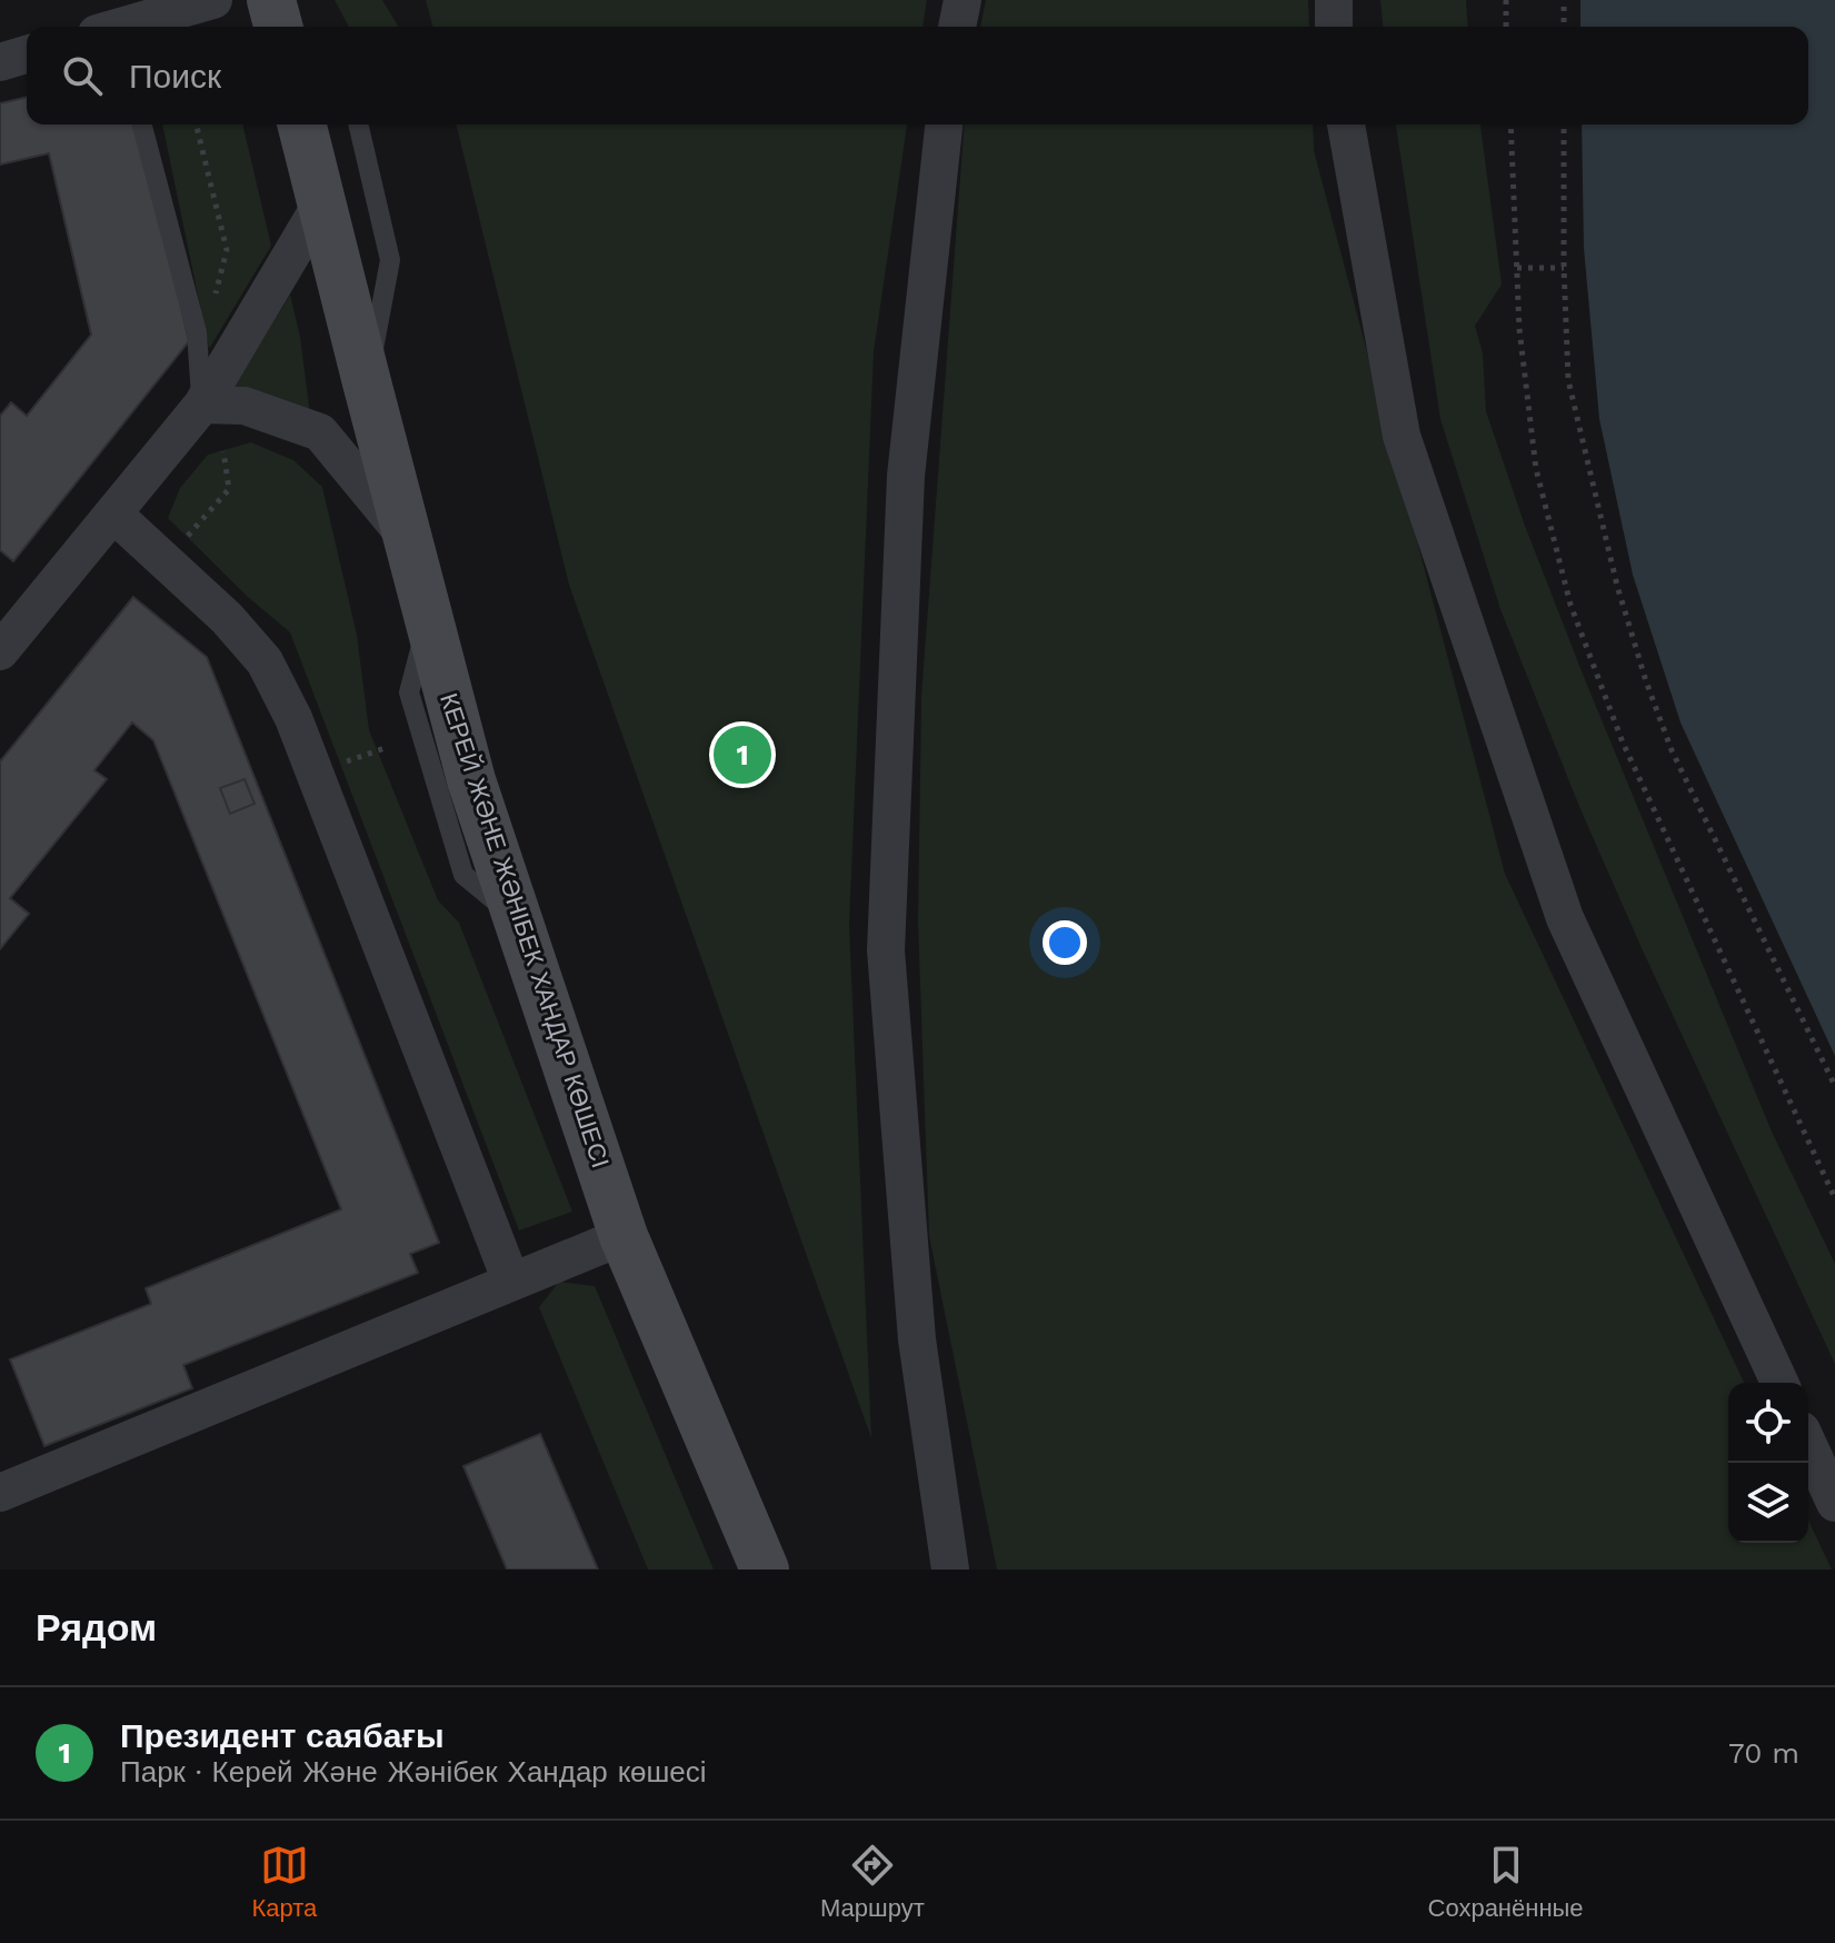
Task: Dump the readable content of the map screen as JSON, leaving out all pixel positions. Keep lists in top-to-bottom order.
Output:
{
  "streets": {
    "main road": ["КЕРЕЙ ЖӘНЕ ЖӘНІБЕК ХАНДАР КӨШЕСІ"]
  },
  "page": {
    "search": "Поиск",
    "pins": "1",
    "heading": "Рядом",
    "list": [
      {
        "mark": "1",
        "name": "Президент саябағы",
        "note": "Парк · Керей Және Жәнібек Хандар көшесі",
        "value": "70 m"
      }
    ],
    "nav": ["Карта", "Маршрут", "Сохранённые"]
  }
}
